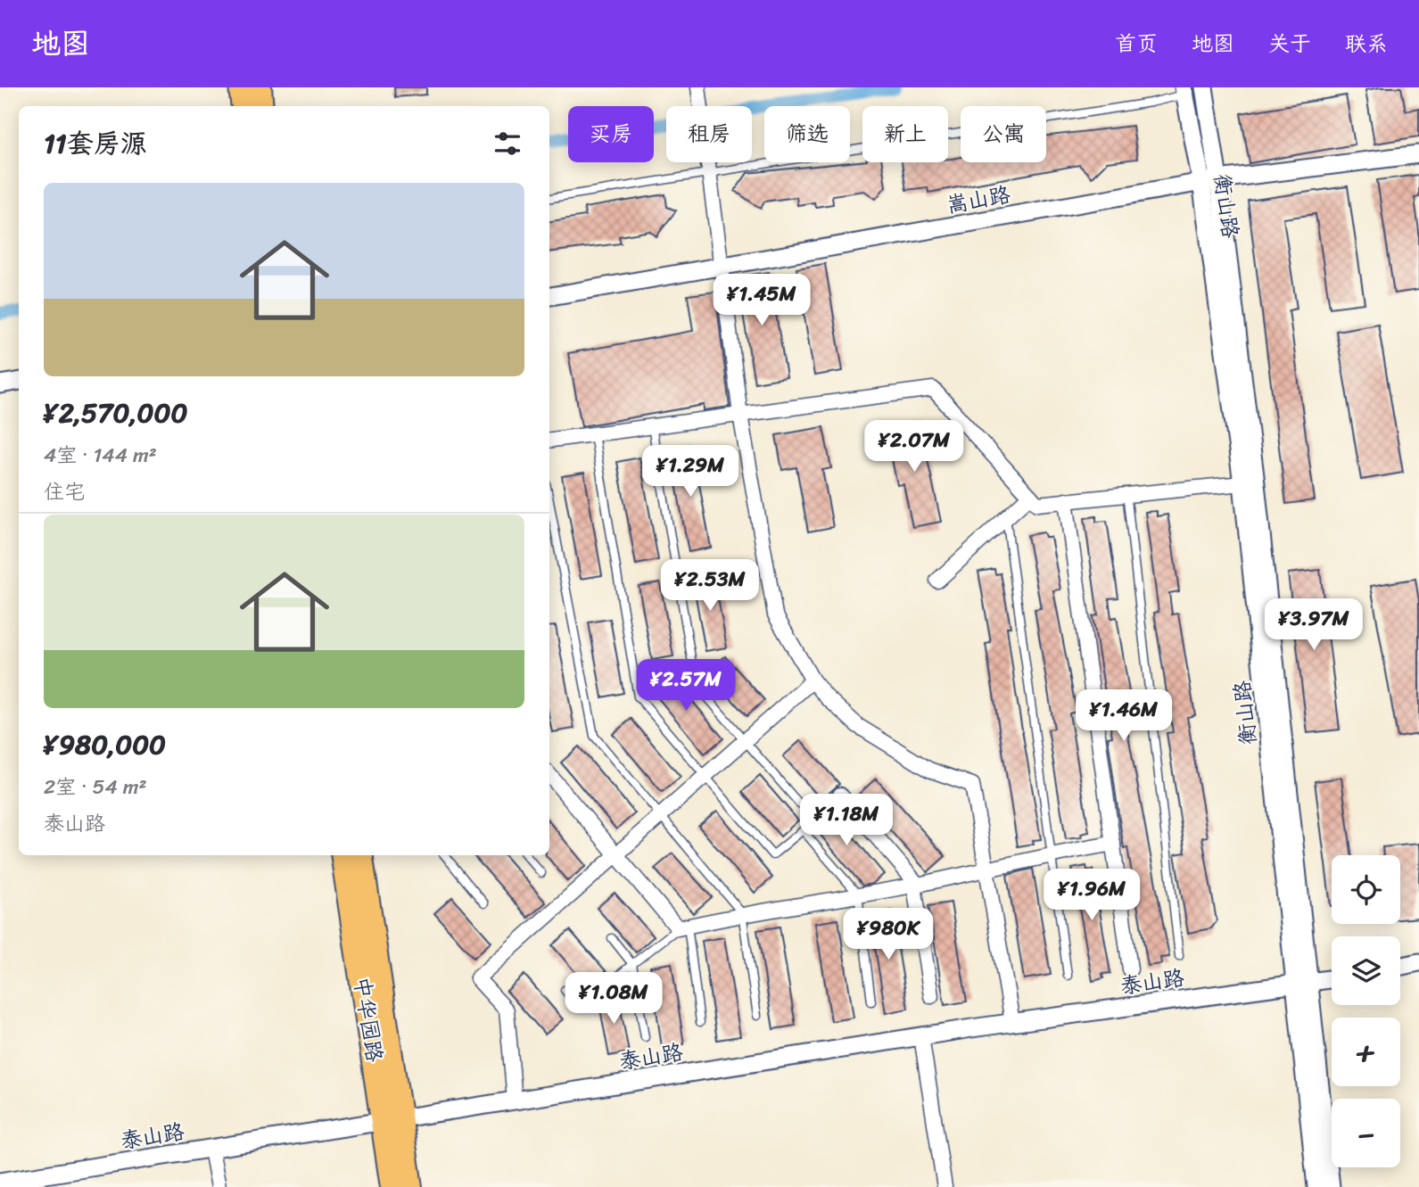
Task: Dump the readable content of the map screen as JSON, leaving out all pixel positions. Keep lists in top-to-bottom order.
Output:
{
  "streets": {
    "main road": ["中华园路"],
    "street": ["嵩山路", "衡山路", "泰山路"]
  },
  "crossings": [
    ["嵩山路", "衡山路"],
    ["衡山路", "泰山路"],
    ["泰山路", "中华园路"]
  ],
  "page": {
    "header": "地图",
    "nav": [
      "首页",
      "地图",
      "关于",
      "联系"
    ],
    "chip": [
      "买房",
      "租房",
      "筛选",
      "新上",
      "公寓"
    ],
    "heading": "11套房源",
    "list": [
      {
        "name": "¥2,570,000",
        "note": "4室 · 144 m² · 住宅"
      },
      {
        "name": "¥980,000",
        "note": "2室 · 54 m² · 泰山路"
      }
    ],
    "price": [
      "¥1.45M",
      "¥2.07M",
      "¥1.29M",
      "¥2.53M",
      "¥3.97M",
      "¥2.57M",
      "¥1.46M",
      "¥1.18M",
      "¥1.96M",
      "¥980K",
      "¥1.08M"
    ],
    "map_buttons": ["+", "−"]
  }
}
